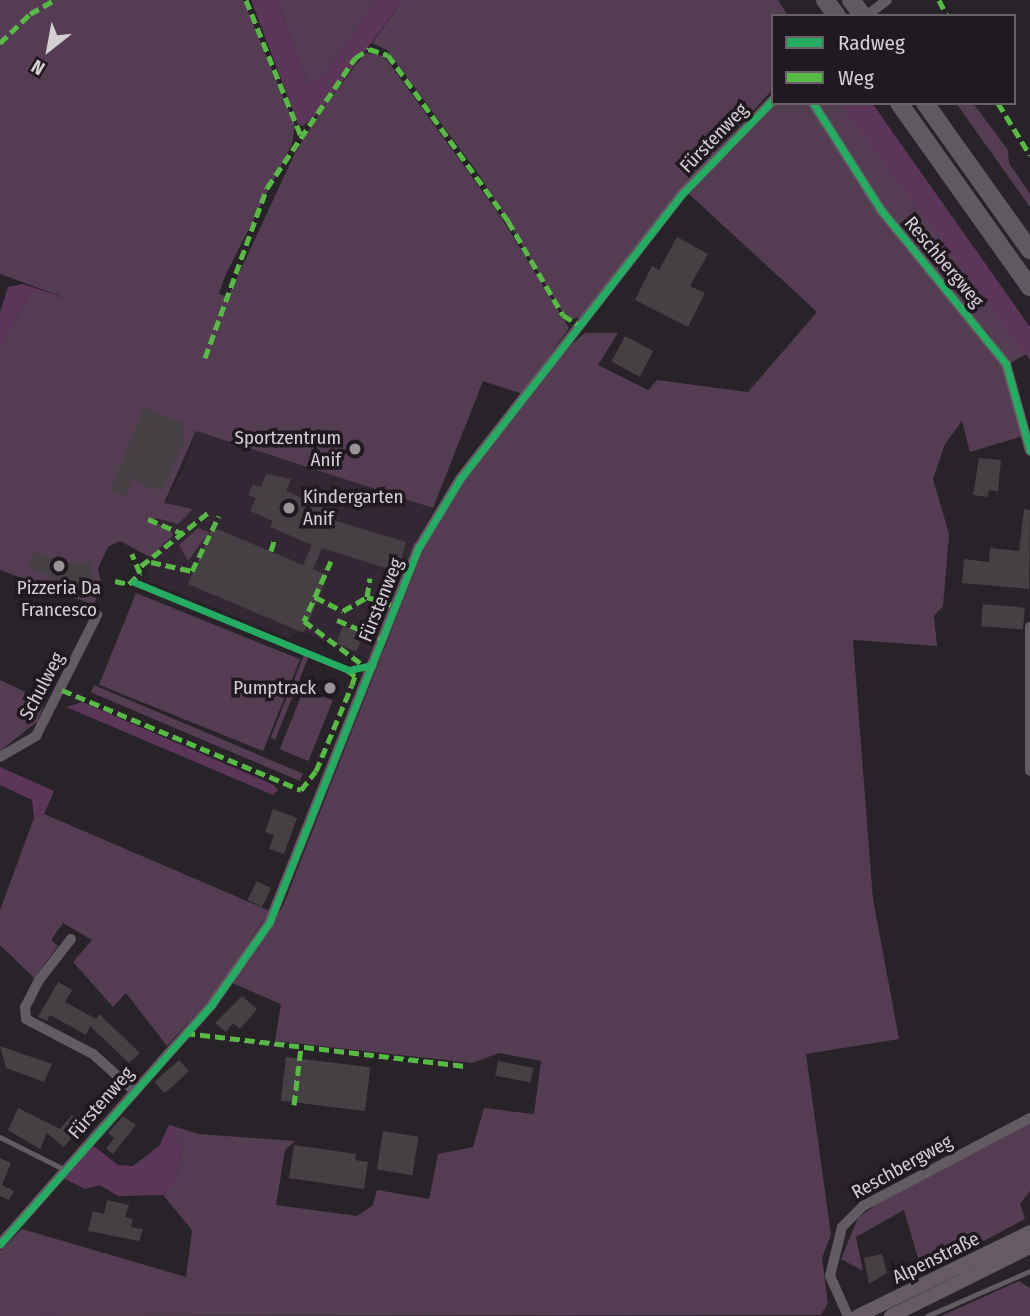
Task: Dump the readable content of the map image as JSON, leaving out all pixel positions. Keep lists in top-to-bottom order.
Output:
{
  "streets": {
    "main road": ["Alpenstraße"],
    "street": ["Fürstenweg", "Reschbergweg", "Schulweg"]
  },
  "places": [
    "Sportzentrum Anif",
    "Kindergarten Anif",
    "Pizzeria Da Francesco",
    "Pumptrack"
  ],
  "legend": ["Radweg", "Weg"],
  "north": "bottom left"
}
